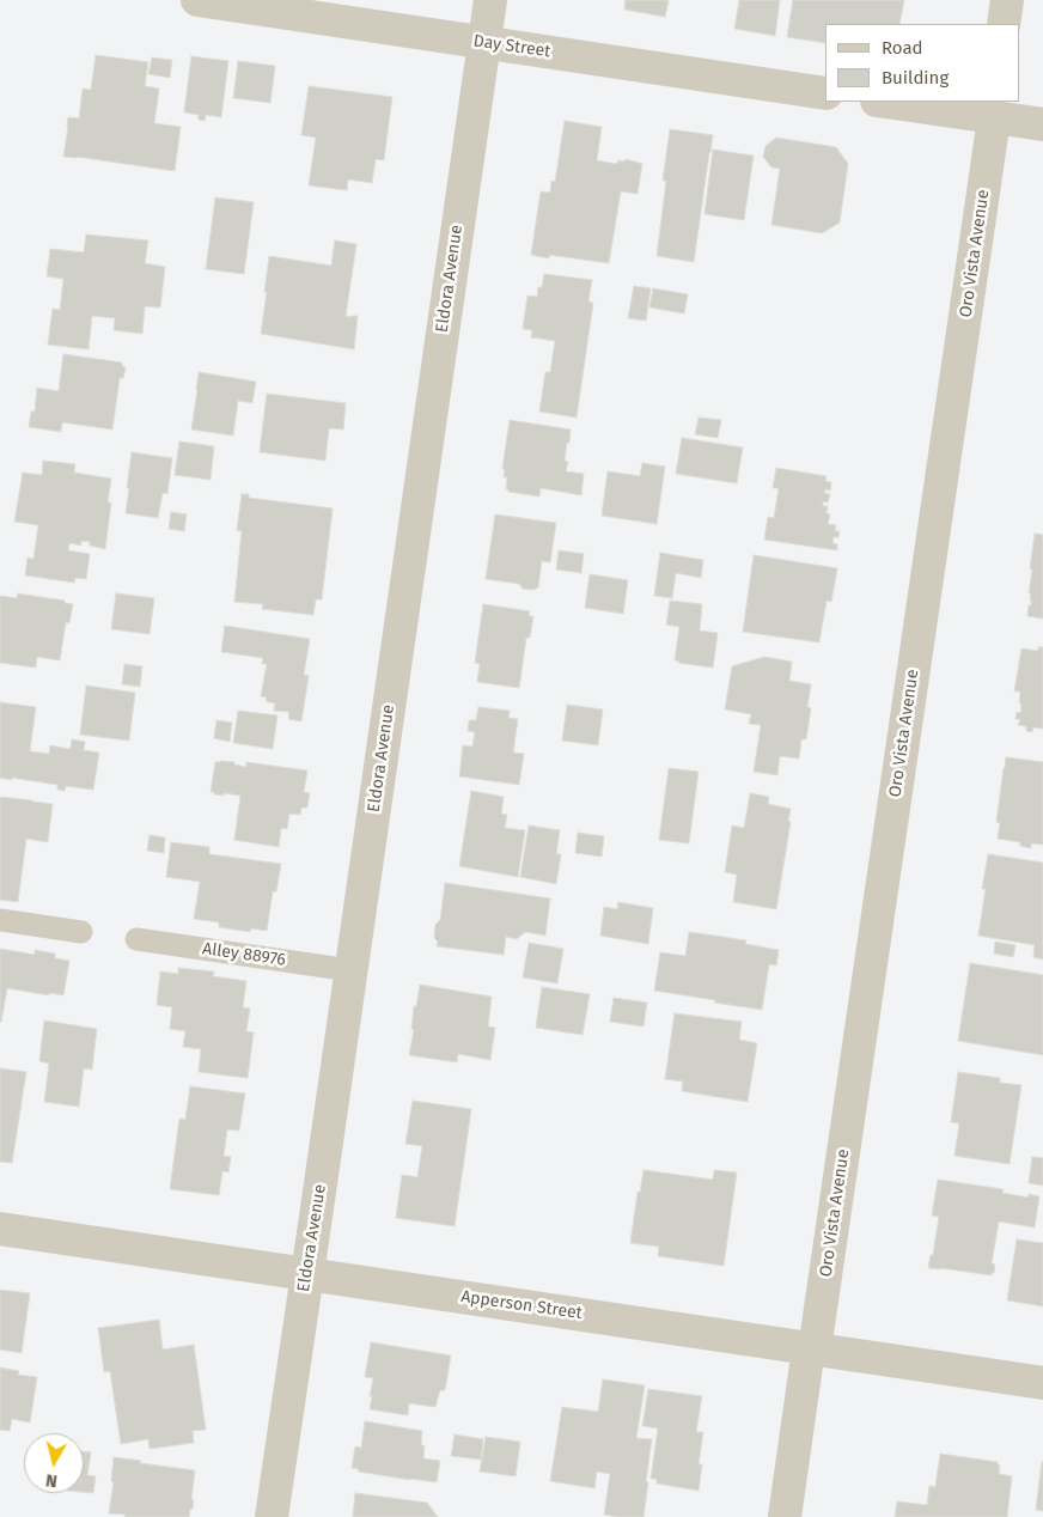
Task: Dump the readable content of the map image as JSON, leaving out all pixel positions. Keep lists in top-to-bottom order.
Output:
{
  "streets": {
    "street": [
      "Day Street",
      "Oro Vista Avenue",
      "Eldora Avenue",
      "Apperson Street"
    ],
    "lane": ["Alley 88976"]
  },
  "crossings": [
    ["Day Street", "Eldora Avenue"],
    ["Oro Vista Avenue", "Apperson Street"],
    ["Eldora Avenue", "Alley 88976"],
    ["Eldora Avenue", "Apperson Street"]
  ],
  "legend": ["Road", "Building"],
  "north": "bottom"
}
